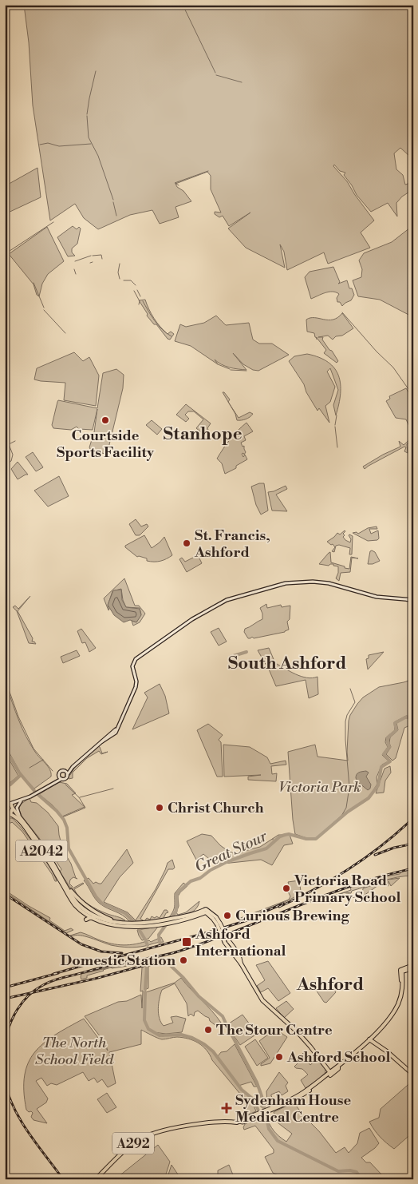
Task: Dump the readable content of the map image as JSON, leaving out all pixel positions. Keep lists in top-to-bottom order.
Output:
{
  "streets": {
    "main road": ["A2042", "A292"]
  },
  "crossings": [
    ["A2042", "A292"]
  ],
  "districts": ["Stanhope", "South Ashford", "Ashford"],
  "water": ["Great Stour"],
  "parks": ["Victoria Park", "The North School Field"],
  "places": {
    "other": [
      "Courtside Sports Facility",
      "St. Francis, Ashford",
      "Christ Church",
      "Victoria Road Primary School",
      "Curious Brewing",
      "Domestic Station",
      "The Stour Centre",
      "Ashford School"
    ],
    "transit": ["Ashford International"],
    "health": ["Sydenham House Medical Centre"]
  }
}
